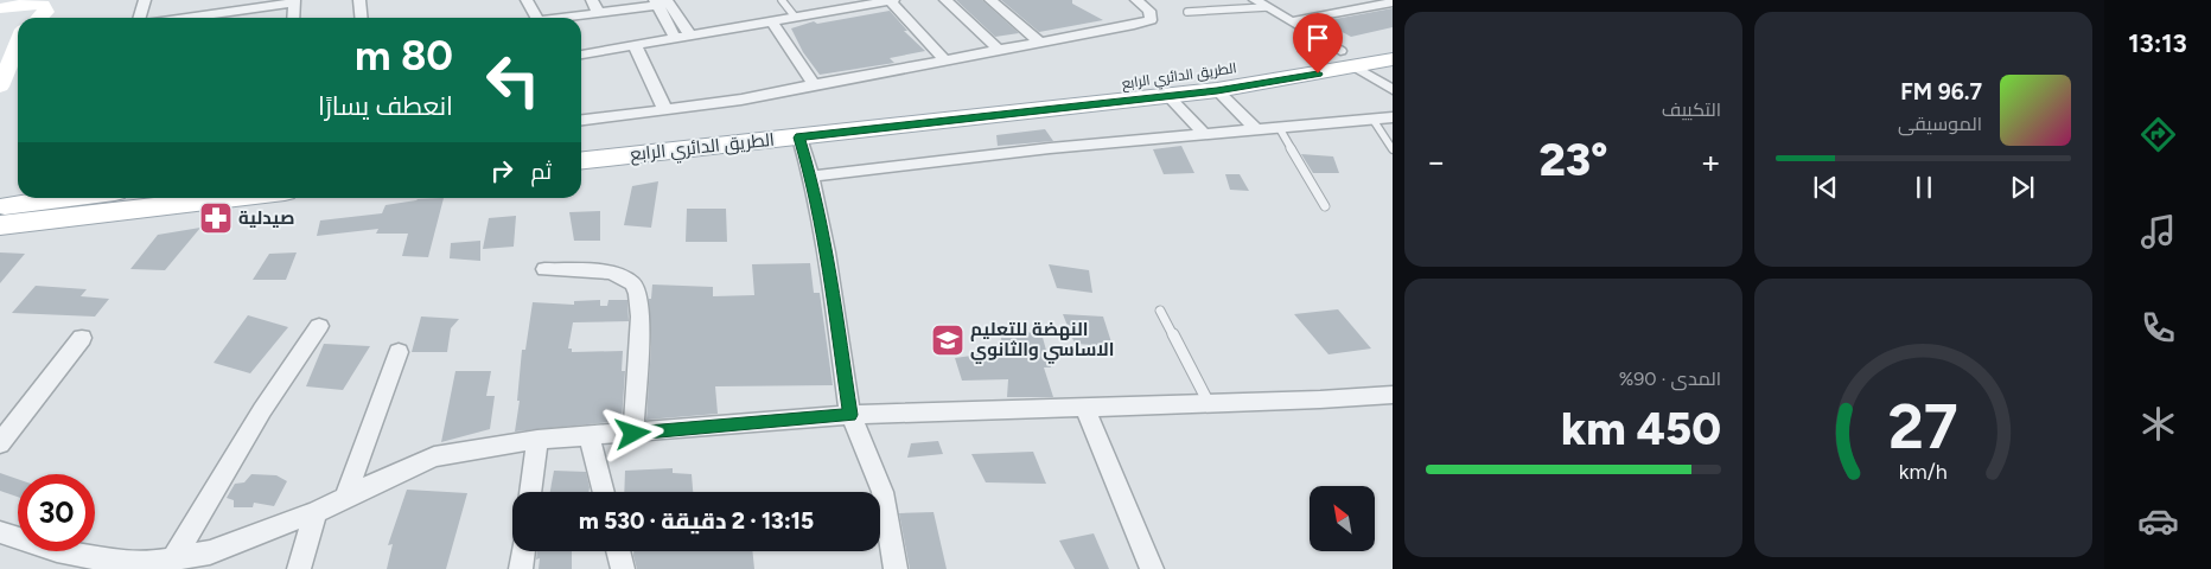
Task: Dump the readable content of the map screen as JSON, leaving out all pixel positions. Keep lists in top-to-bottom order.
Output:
{
  "streets": {
    "main road": ["الطريق الدائري الرابع"]
  },
  "places": {
    "pharmacy": ["صيدلية"],
    "school or university": ["النهضة للتعليم الاساسي والثانوي"]
  },
  "north": "top left",
  "page": {
    "tabs": "13:13",
    "tile": [
      "التكييف",
      ["المدى · 90%", "450 km"]
    ],
    "turn": ["80 m", "انعطف يسارًا"],
    "song": ["96.7 FM", "الموسيقى"],
    "heat": ["−", "23°", "+"],
    "then": "ثم",
    "limit": "30",
    "trip": "13:15 · 2 دقيقة · 530 m",
    "gauge": ["27", "km/h"]
  }
}
